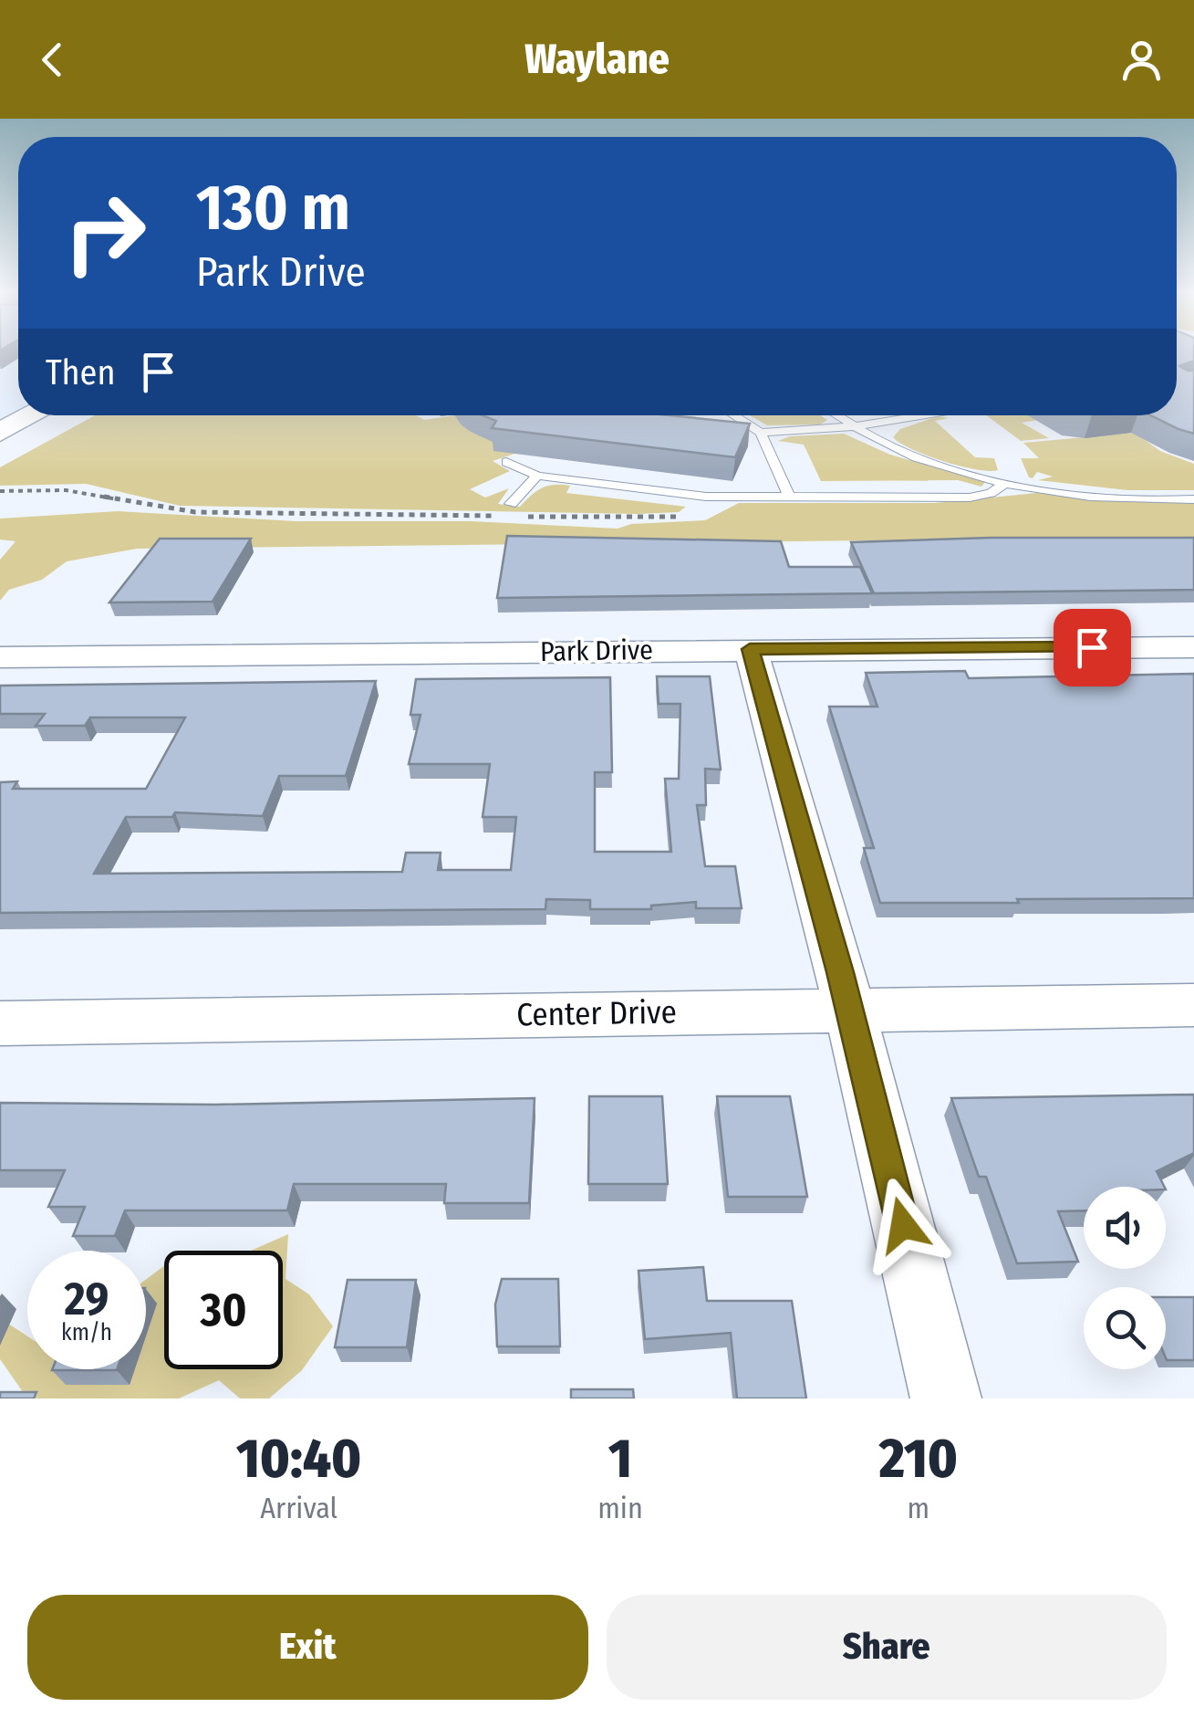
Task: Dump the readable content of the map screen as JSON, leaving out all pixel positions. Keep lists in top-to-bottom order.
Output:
{
  "streets": {
    "street": ["Park Drive", "Center Drive"]
  },
  "page": {
    "header": "Waylane",
    "turn": ["130 m", "Park Drive"],
    "then": "Then",
    "speed": "29 km/h",
    "limit": "30",
    "eta": [
      "10:40",
      "Arrival",
      "1",
      "min",
      "210",
      "m"
    ],
    "buttons": ["Exit", "Share"]
  }
}
